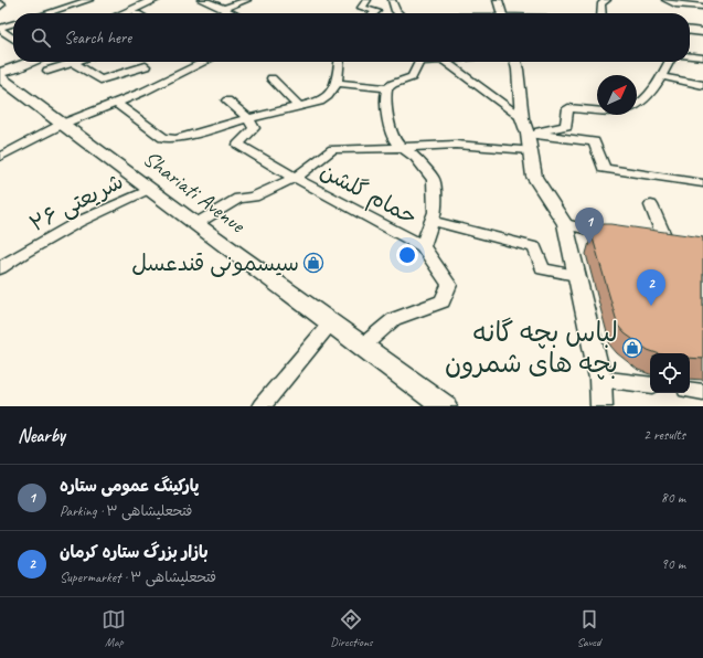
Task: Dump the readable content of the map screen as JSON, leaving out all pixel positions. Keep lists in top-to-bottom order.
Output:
{
  "streets": {
    "main road": ["Shariati Avenue"],
    "street": ["حمام گلشن", "شریعتی ۲۶"]
  },
  "crossings": [
    ["Shariati Avenue", "شریعتی ۲۶"]
  ],
  "places": {
    "shop": ["سیسمونی قندعسل", "لباس بچه گانه بچه های شمرون"]
  },
  "north": "top right",
  "page": {
    "search": "Search here",
    "pins": ["1", "2"],
    "heading": ["Nearby", "2 results"],
    "list": [
      {
        "mark": "1",
        "name": "پارکینگ عمومی ستاره",
        "note": "Parking · فتحعلیشاهی ۳",
        "value": "80 m"
      },
      {
        "mark": "2",
        "name": "بازار بزرگ ستاره کرمان",
        "note": "Supermarket · فتحعلیشاهی ۳",
        "value": "90 m"
      }
    ],
    "nav": ["Map", "Directions", "Saved"]
  }
}
